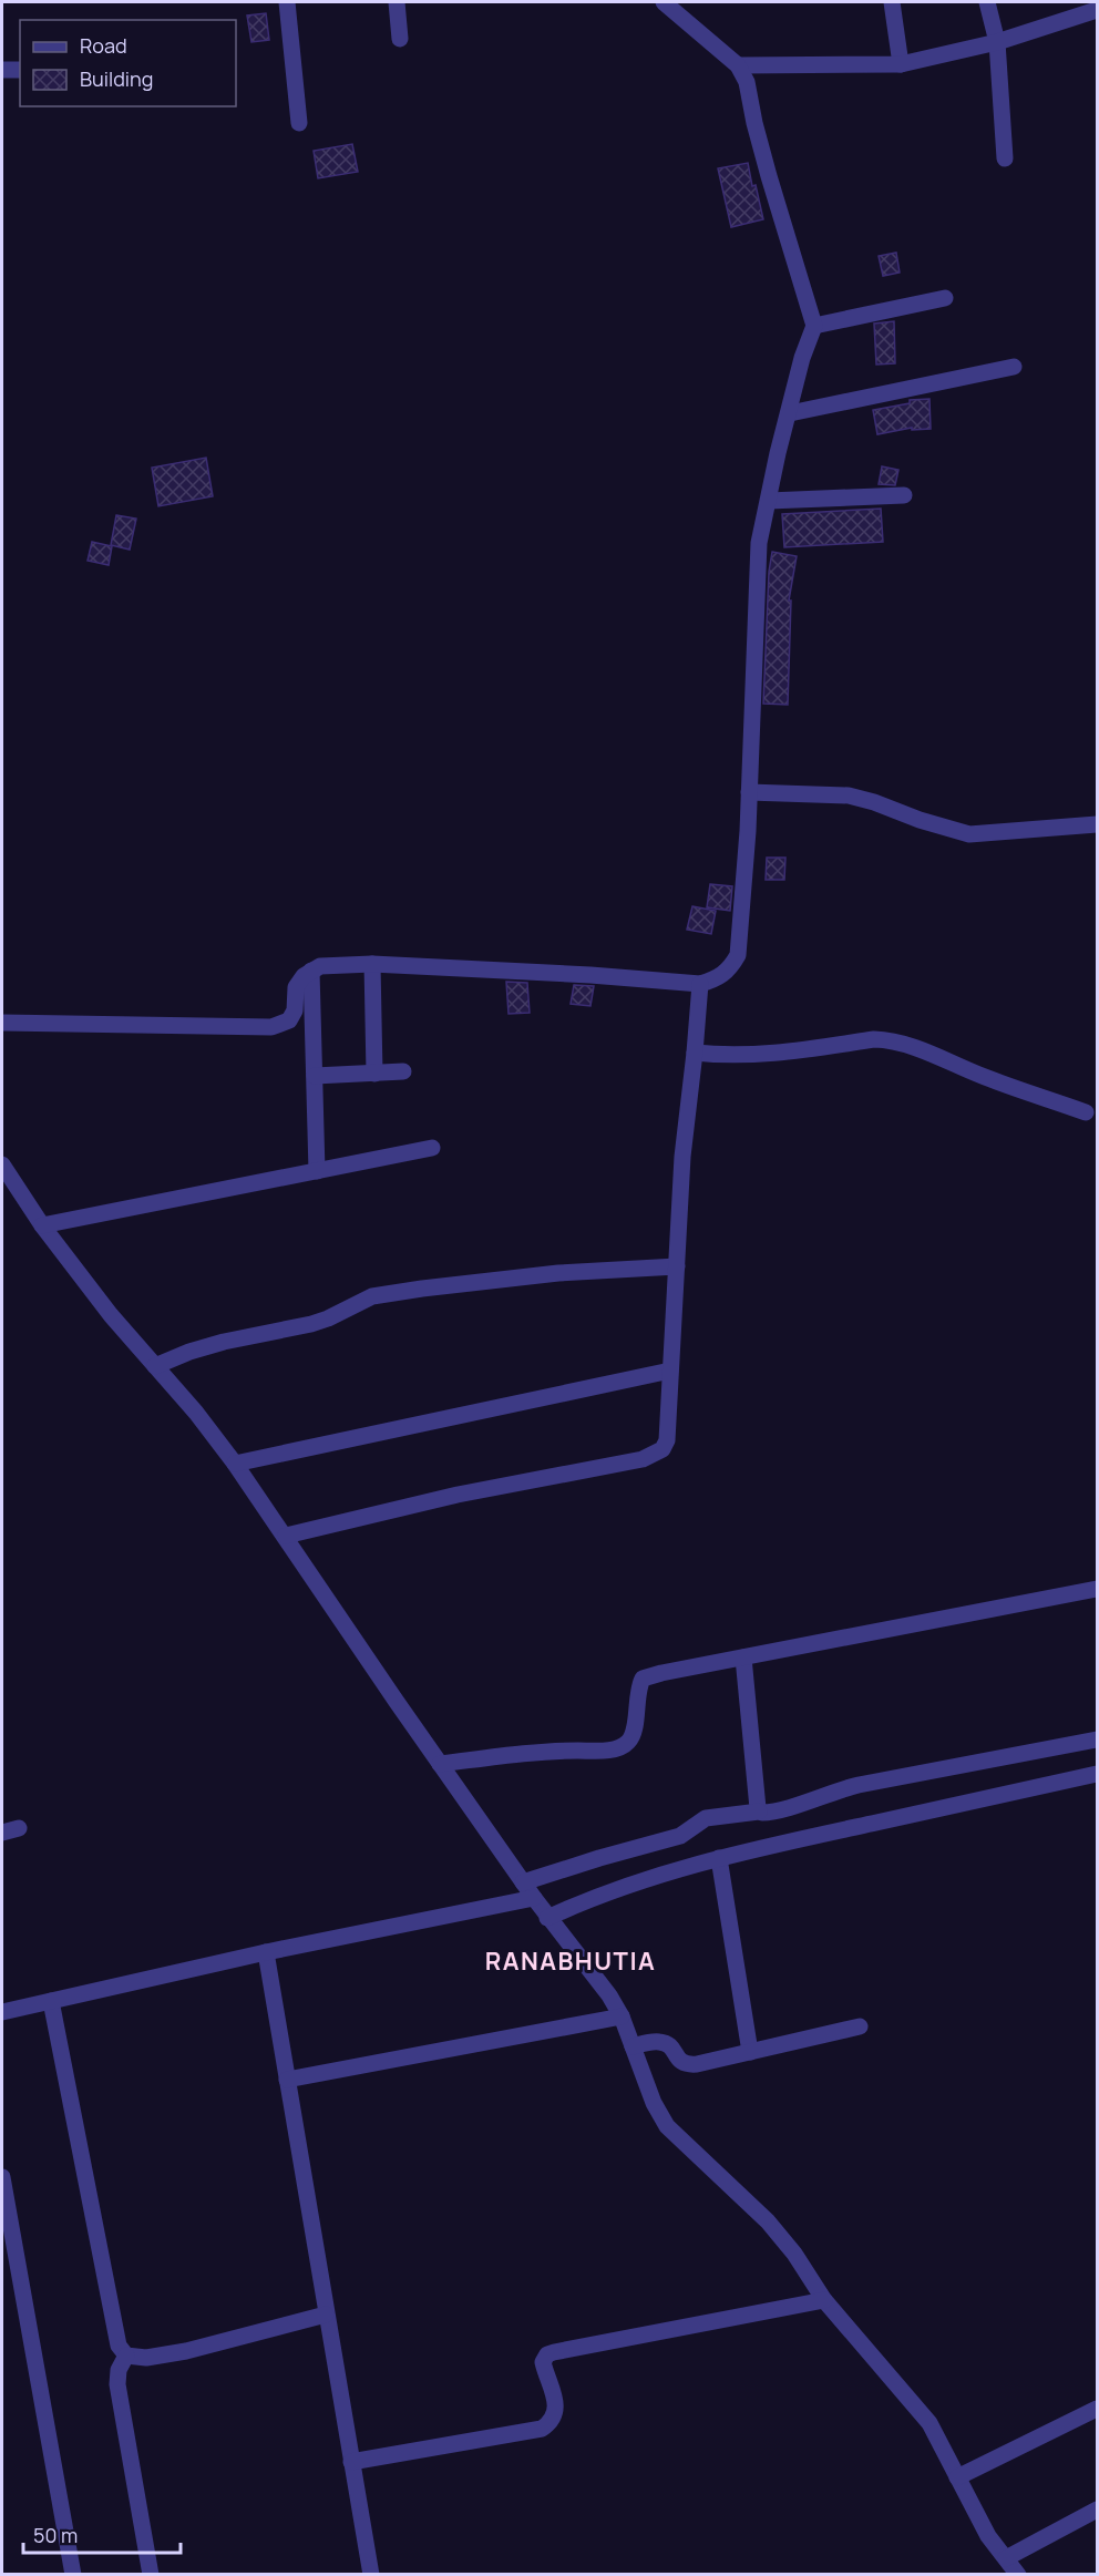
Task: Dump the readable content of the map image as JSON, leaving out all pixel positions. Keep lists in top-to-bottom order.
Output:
{
  "districts": ["RANABHUTIA"],
  "legend": ["Road", "Building"],
  "scale_bar": "50 m"
}
